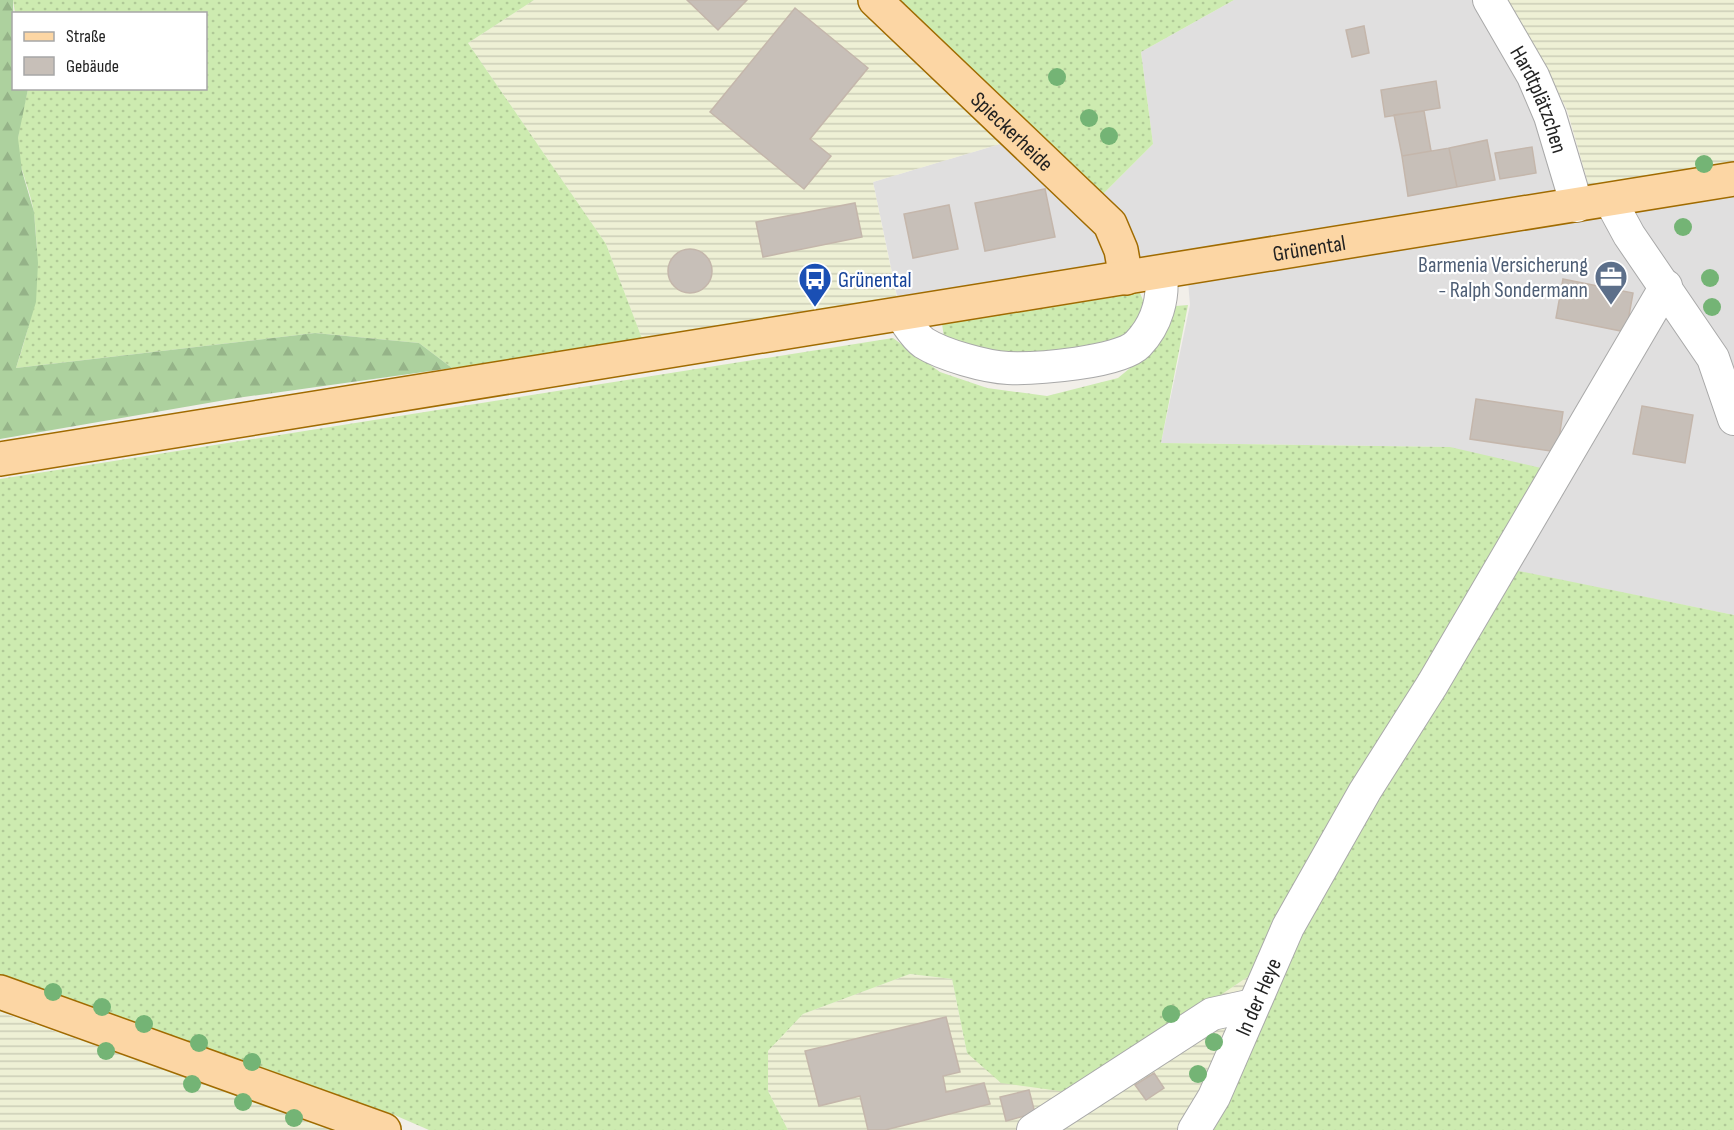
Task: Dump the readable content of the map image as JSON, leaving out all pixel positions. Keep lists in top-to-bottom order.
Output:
{
  "streets": {
    "main road": ["Spieckerheide", "Grünental"],
    "street": ["Hardtplätzchen", "In der Heye"]
  },
  "crossings": [
    ["Hardtplätzchen", "Grünental"],
    ["Spieckerheide", "Grünental"]
  ],
  "places": {
    "office": ["Barmenia Versicherung - Ralph Sondermann"],
    "bus stop": ["Grünental"]
  },
  "legend": ["Straße", "Gebäude"]
}
